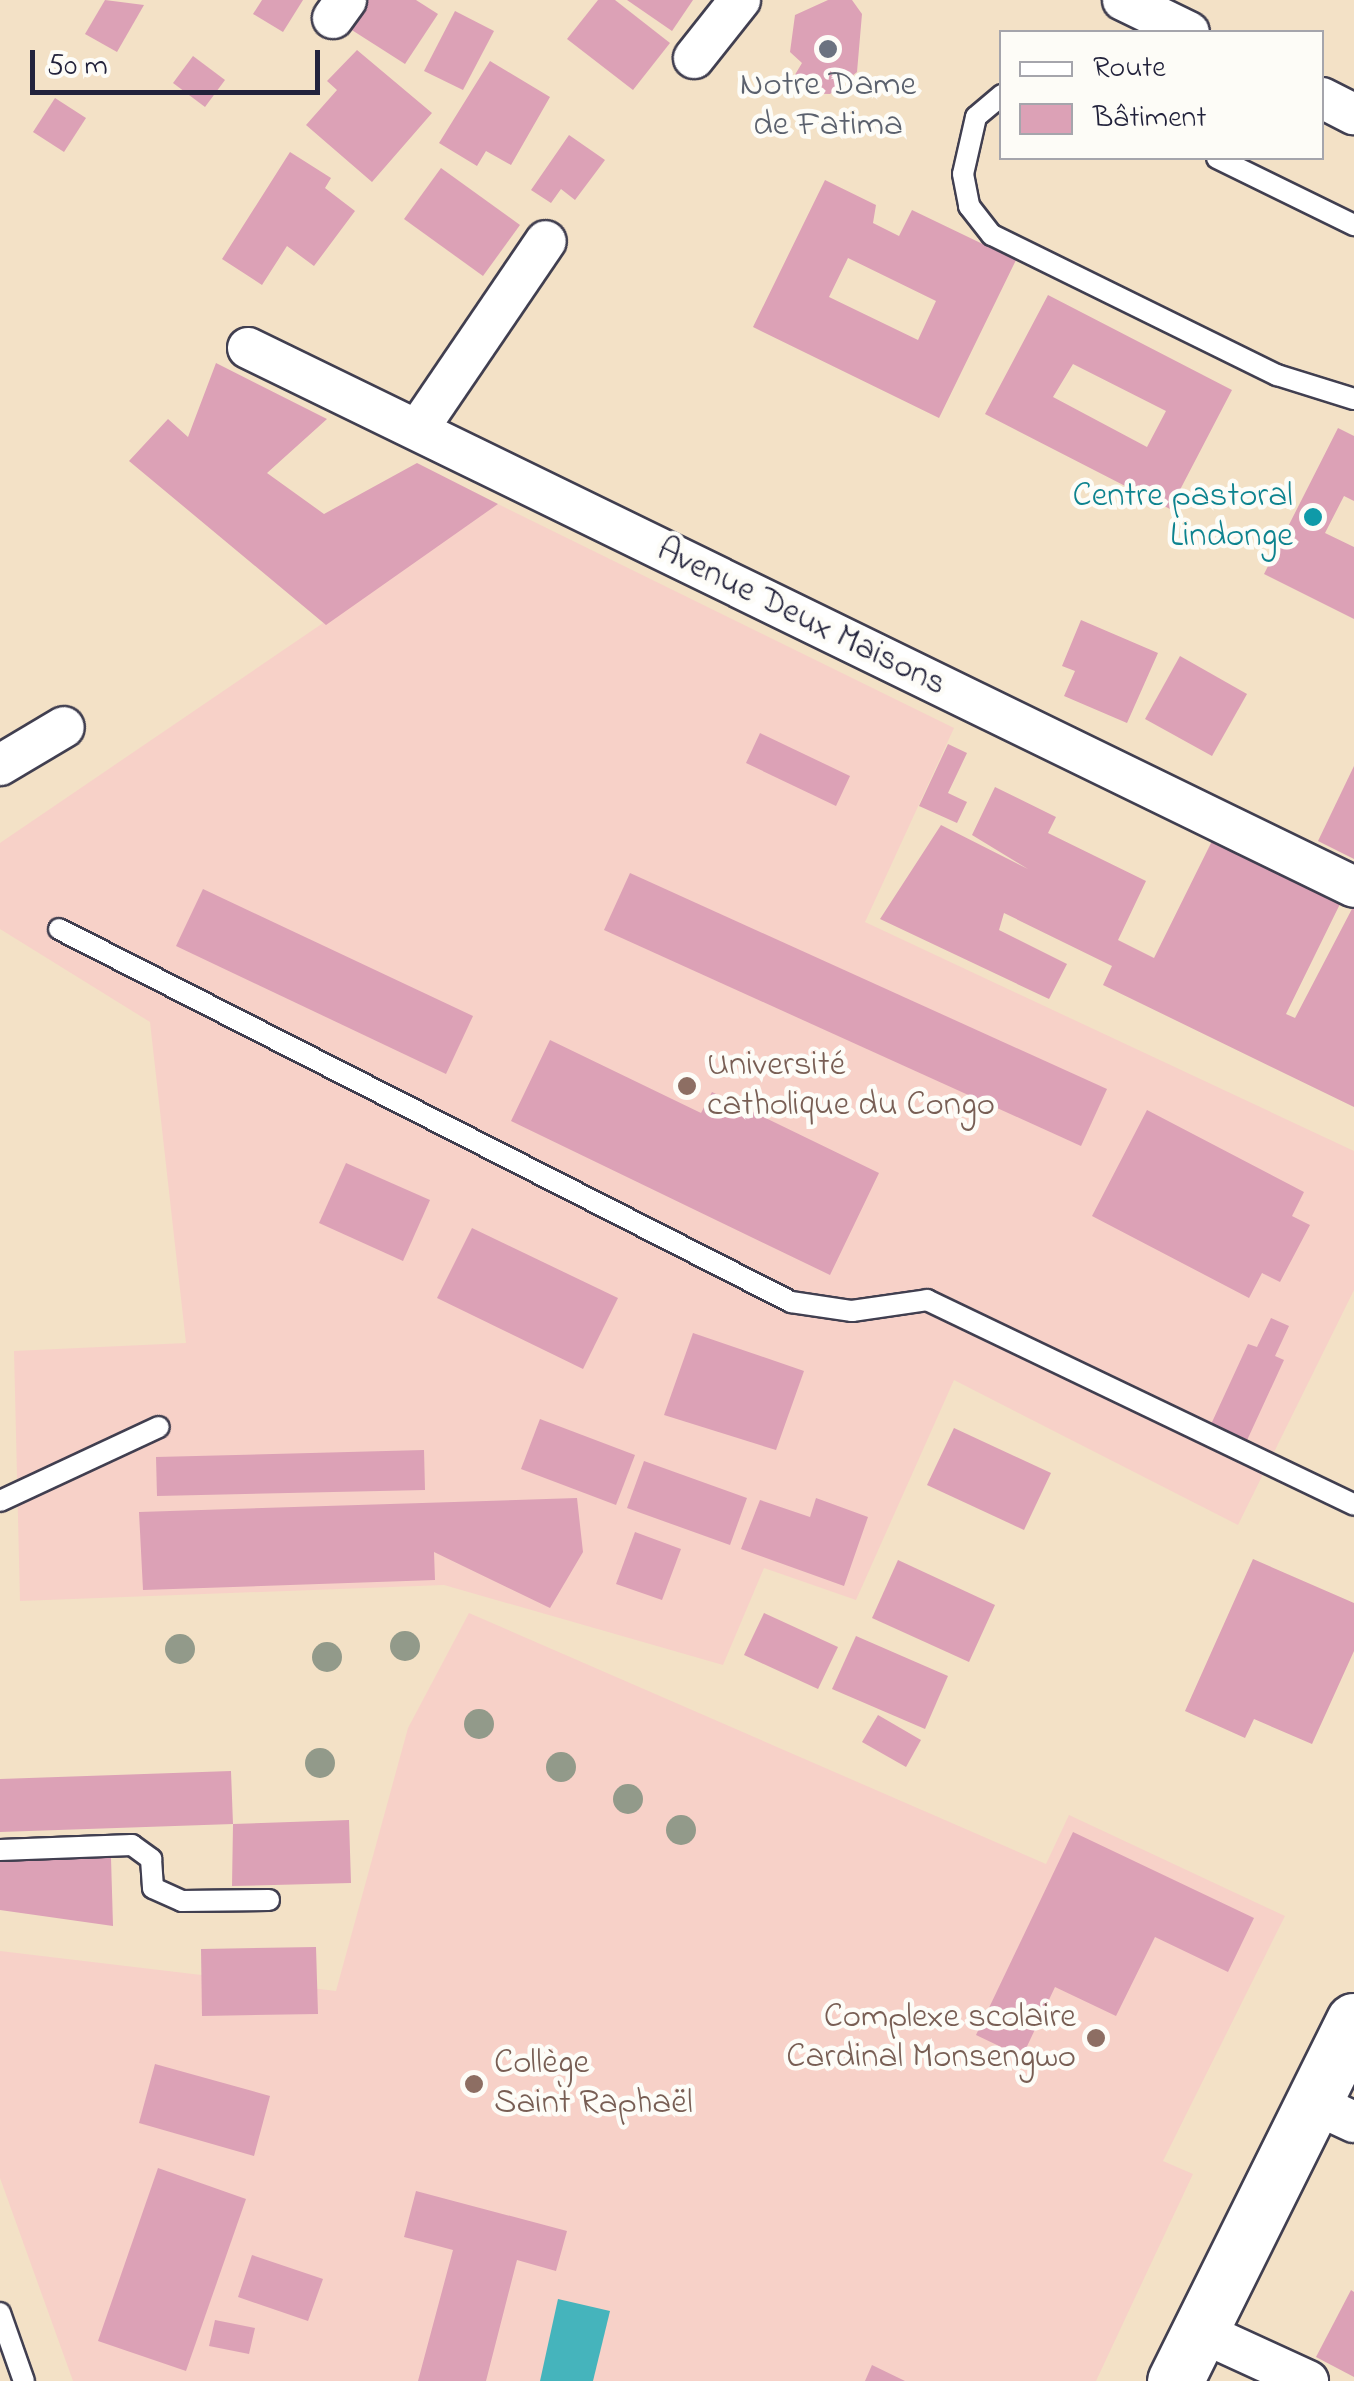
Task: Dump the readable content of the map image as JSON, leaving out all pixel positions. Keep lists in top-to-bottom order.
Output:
{
  "streets": {
    "street": ["Avenue Deux Maisons"]
  },
  "places": [
    "Notre Dame de Fatima",
    "Centre pastoral Lindonge",
    "Université catholique du Congo",
    "Complexe scolaire Cardinal Monsengwo",
    "Collège Saint Raphaël"
  ],
  "legend": ["Route", "Bâtiment"],
  "scale_bar": "50 m"
}
